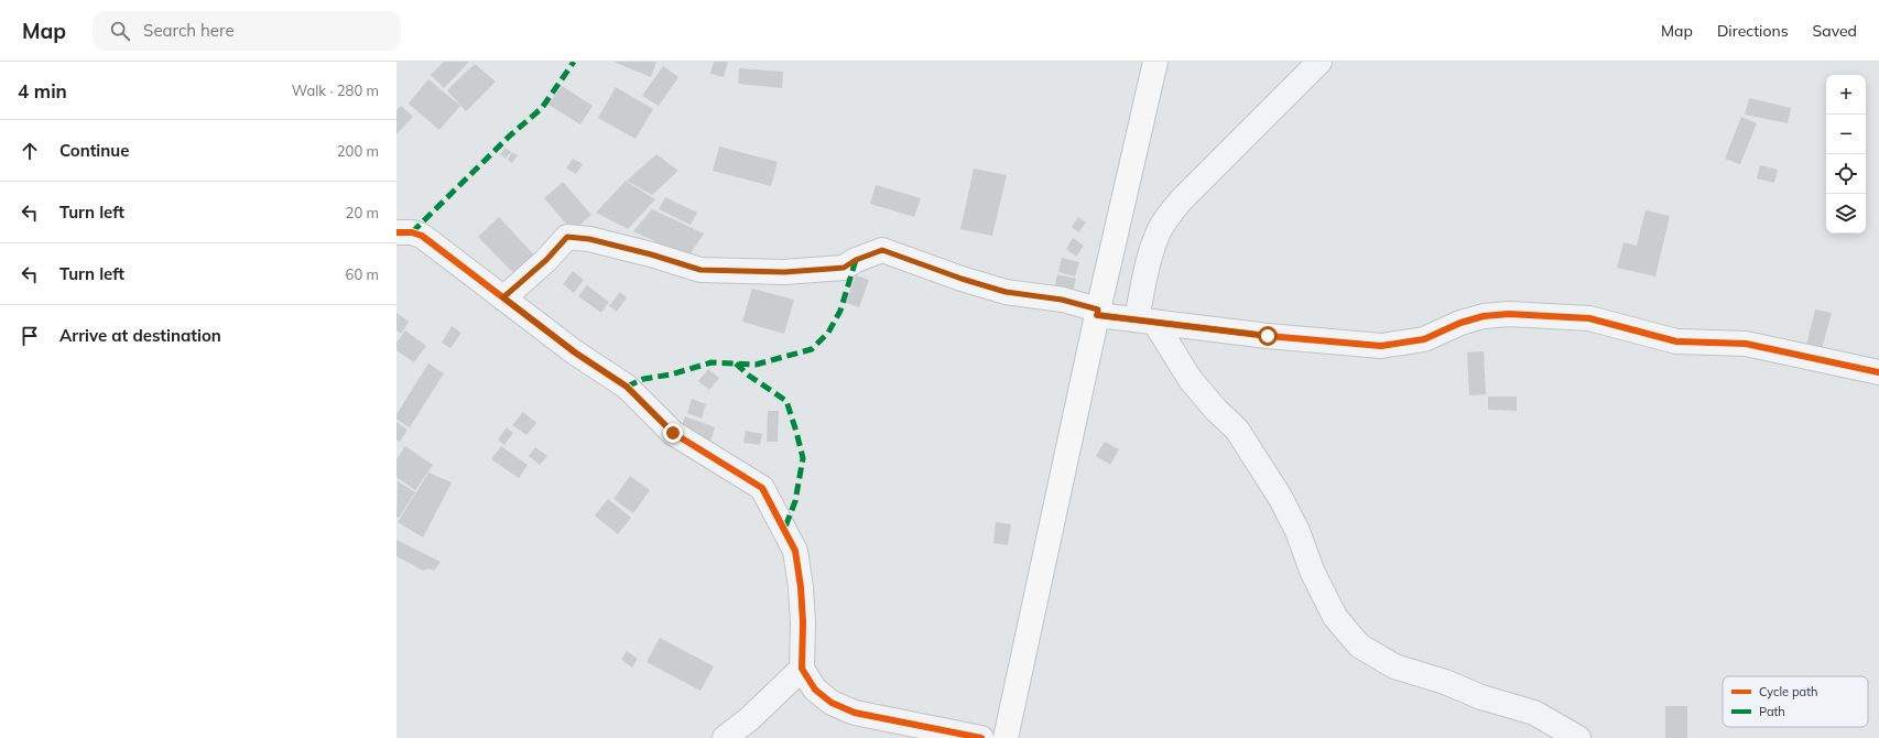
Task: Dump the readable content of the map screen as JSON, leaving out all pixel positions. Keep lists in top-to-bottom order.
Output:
{
  "legend": ["Cycle path", "Path"],
  "page": {
    "header": "Map",
    "search": "Search here",
    "nav": ["Map", "Directions", "Saved"],
    "heading": ["4 min", "Walk · 280 m"],
    "map_buttons": ["+", "−"],
    "list": [
      ["Continue", "200 m"],
      ["Turn left", "20 m"],
      ["Turn left", "60 m"],
      "Arrive at destination"
    ]
  }
}
